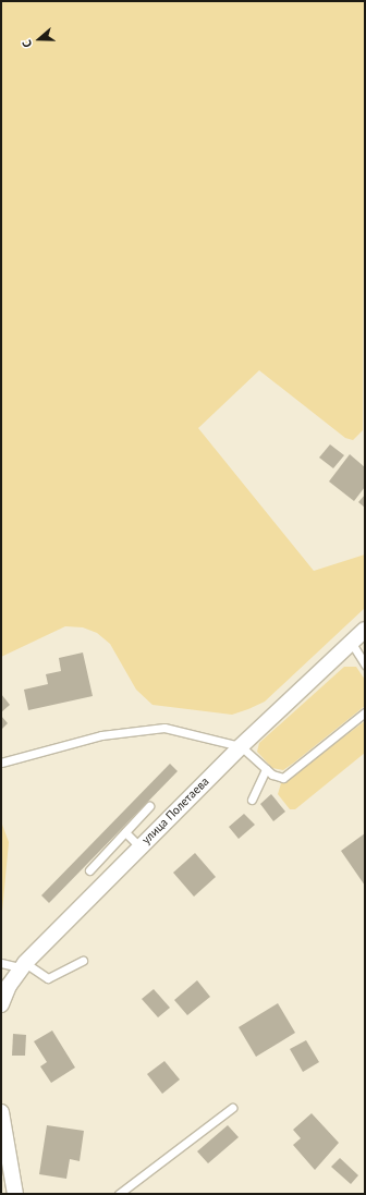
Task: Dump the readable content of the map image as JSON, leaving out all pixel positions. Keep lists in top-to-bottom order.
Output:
{
  "streets": {
    "street": ["улица Полетаева"]
  },
  "north": "left"
}
